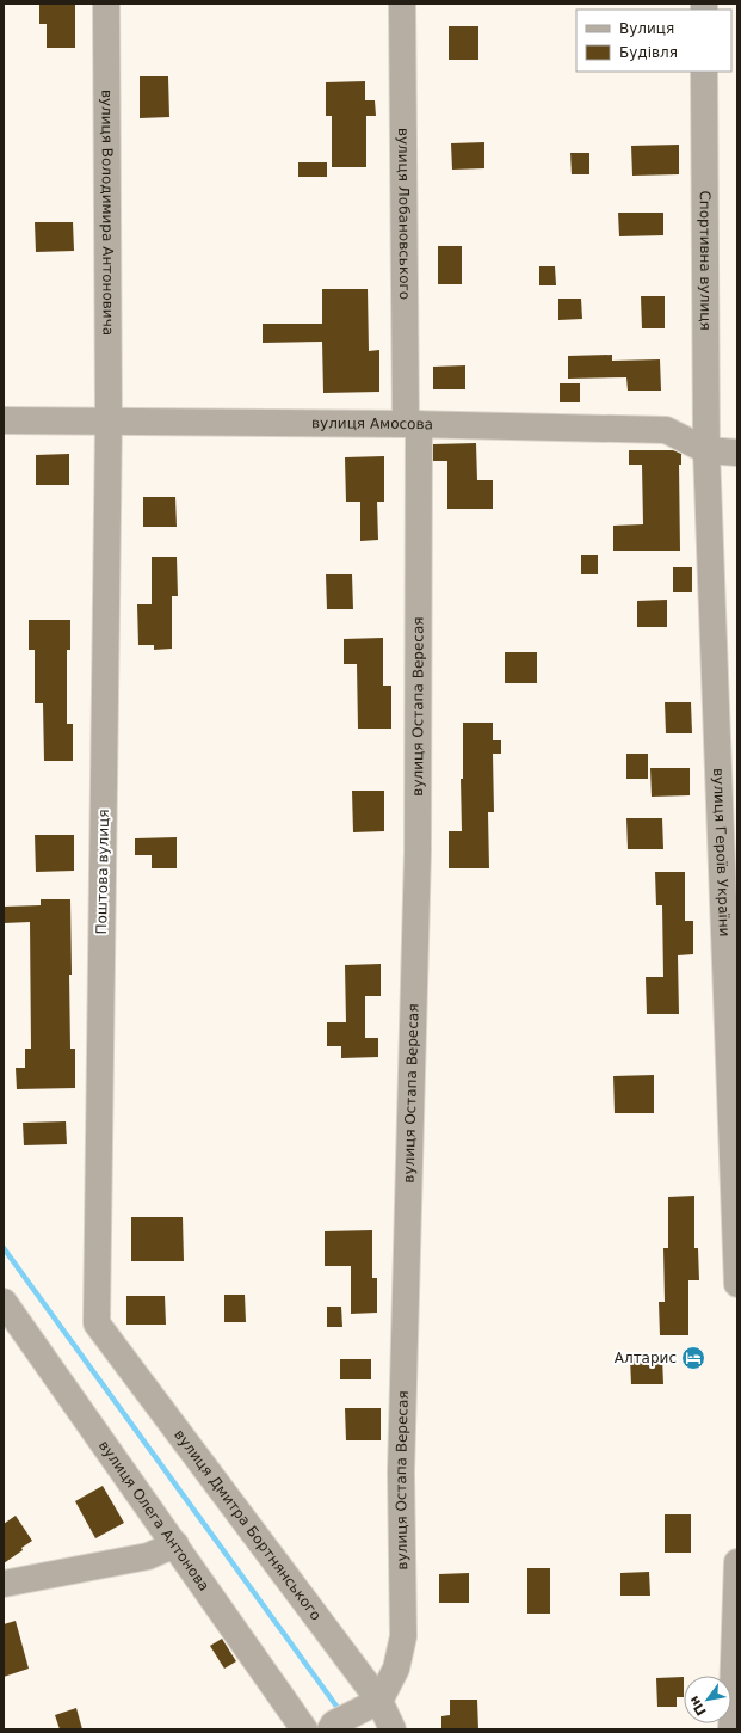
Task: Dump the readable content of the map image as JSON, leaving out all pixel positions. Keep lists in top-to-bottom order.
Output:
{
  "streets": {
    "street": [
      "вулиця Володимира Антоновича",
      "вулиця Лобановського",
      "Спортивна вулиця",
      "вулиця Амосова",
      "вулиця Остапа Вересая",
      "вулиця Героїв України",
      "Поштова вулиця",
      "вулиця Олега Антонова",
      "вулиця Дмитра Бортнянського"
    ]
  },
  "crossings": [
    ["вулиця Володимира Антоновича", "вулиця Амосова"],
    ["вулиця Володимира Антоновича", "Поштова вулиця"],
    ["вулиця Лобановського", "вулиця Амосова"],
    ["вулиця Лобановського", "вулиця Остапа Вересая"],
    ["Спортивна вулиця", "вулиця Амосова"],
    ["Спортивна вулиця", "вулиця Героїв України"],
    ["вулиця Амосова", "вулиця Остапа Вересая"],
    ["вулиця Амосова", "вулиця Героїв України"],
    ["вулиця Амосова", "Поштова вулиця"],
    ["вулиця Остапа Вересая", "вулиця Дмитра Бортнянського"],
    ["Поштова вулиця", "вулиця Дмитра Бортнянського"]
  ],
  "places": {
    "hotel": ["Алтарис"]
  },
  "legend": ["Вулиця", "Будівля"],
  "north": "bottom left"
}
